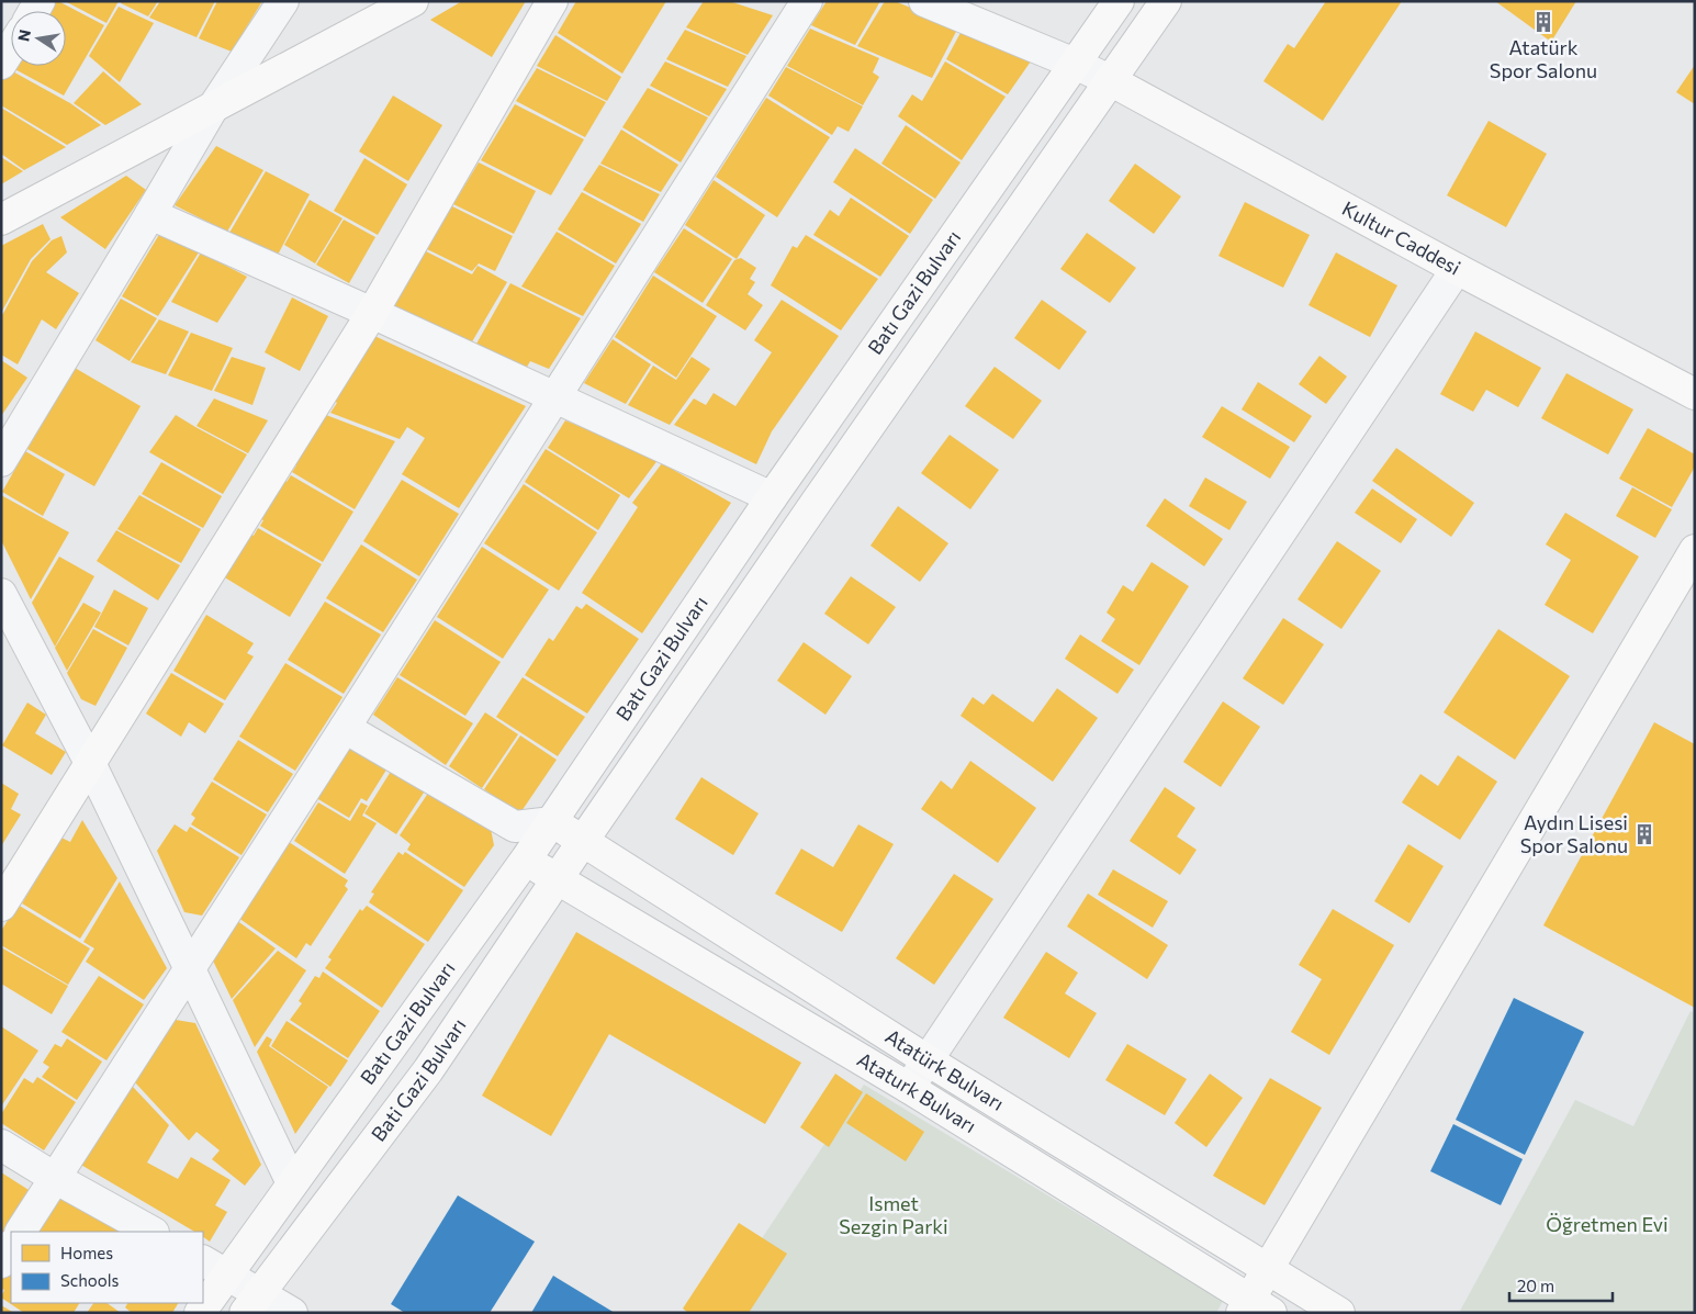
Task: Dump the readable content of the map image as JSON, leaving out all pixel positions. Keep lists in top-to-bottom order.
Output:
{
  "streets": {
    "main road": [
      "Kultur Caddesi",
      "Batı Gazi Bulvarı",
      "Atatürk Bulvarı",
      "Bati Gazi Bulvarı",
      "Ataturk Bulvarı"
    ]
  },
  "crossings": [
    ["Kultur Caddesi", "Batı Gazi Bulvarı"],
    ["Batı Gazi Bulvarı", "Atatürk Bulvarı"],
    ["Batı Gazi Bulvarı", "Bati Gazi Bulvarı"],
    ["Batı Gazi Bulvarı", "Ataturk Bulvarı"],
    ["Atatürk Bulvarı", "Bati Gazi Bulvarı"],
    ["Bati Gazi Bulvarı", "Ataturk Bulvarı"]
  ],
  "parks": ["Ismet Sezgin Parki", "Öğretmen Evi"],
  "places": {
    "building": ["Atatürk Spor Salonu", "Aydın Lisesi Spor Salonu"]
  },
  "legend": ["Homes", "Schools"],
  "scale_bar": "20 m",
  "north": "left"
}
